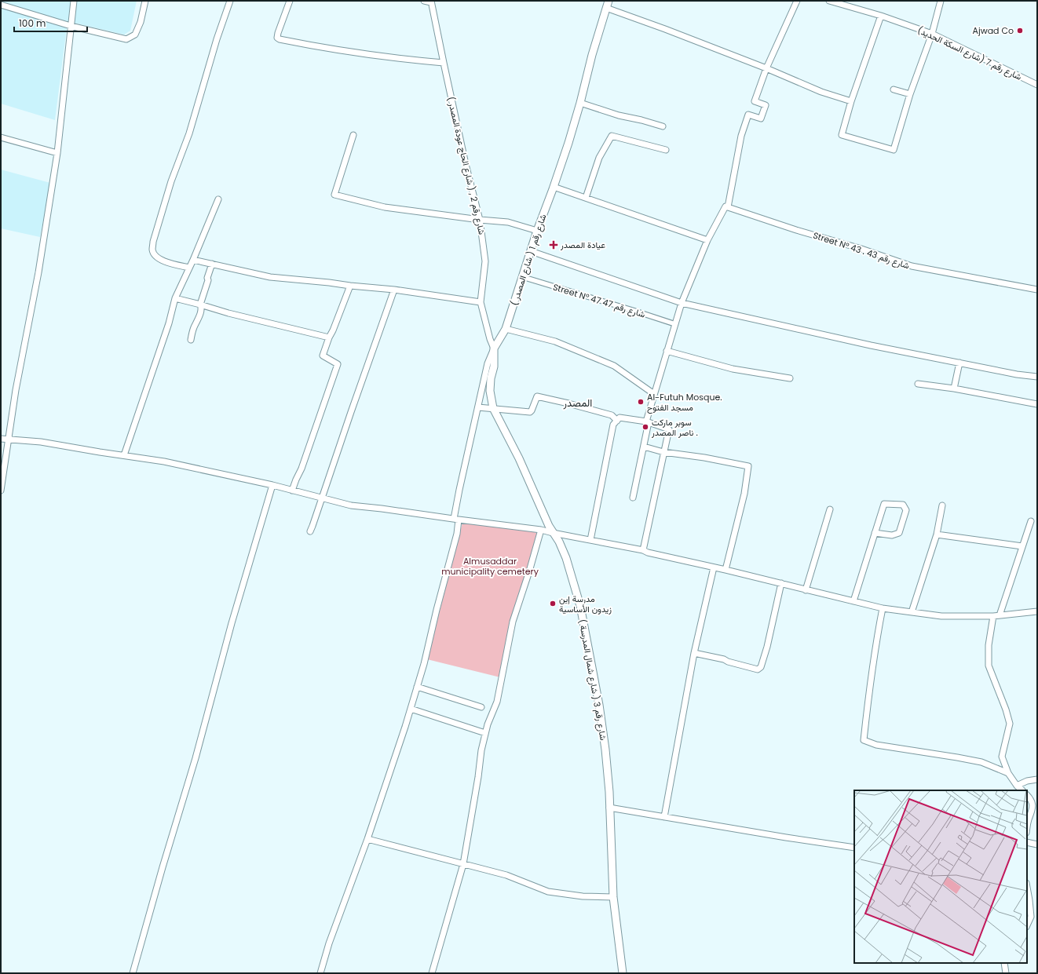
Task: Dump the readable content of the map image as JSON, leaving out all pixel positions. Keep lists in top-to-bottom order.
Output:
{
  "streets": {
    "street": [
      "شارع رقم 7 (شارع السكة الحديد)",
      "شارع رقم 2 , ( شارع الحاج عودة المصدر )",
      "Street N° 43 . شارع رقم 43",
      "شارع رقم 1 ( شارع المصدر )",
      "Street N° 47 شارع رقم 47",
      "شارع رقم 3 ( شارع شمال المدرسة )"
    ]
  },
  "crossings": [
    ["شارع رقم 2 , ( شارع الحاج عودة المصدر )", "شارع رقم 1 ( شارع المصدر )"],
    ["شارع رقم 2 , ( شارع الحاج عودة المصدر )", "شارع رقم 3 ( شارع شمال المدرسة )"],
    ["شارع رقم 1 ( شارع المصدر )", "Street N° 47 شارع رقم 47"],
    ["شارع رقم 1 ( شارع المصدر )", "شارع رقم 3 ( شارع شمال المدرسة )"]
  ],
  "districts": ["المصدر"],
  "parks": ["Almusaddar municipality cemetery"],
  "places": {
    "other": [
      "Ajwad Co",
      "Al-Futuh Mosque. مسجد الفتوح",
      "سوبر ماركت ناصر المصدر .",
      "مدرسة إبن زيدون الأساسية"
    ],
    "health": ["عيادة المصدر"]
  },
  "scale_bar": "100 m"
}
